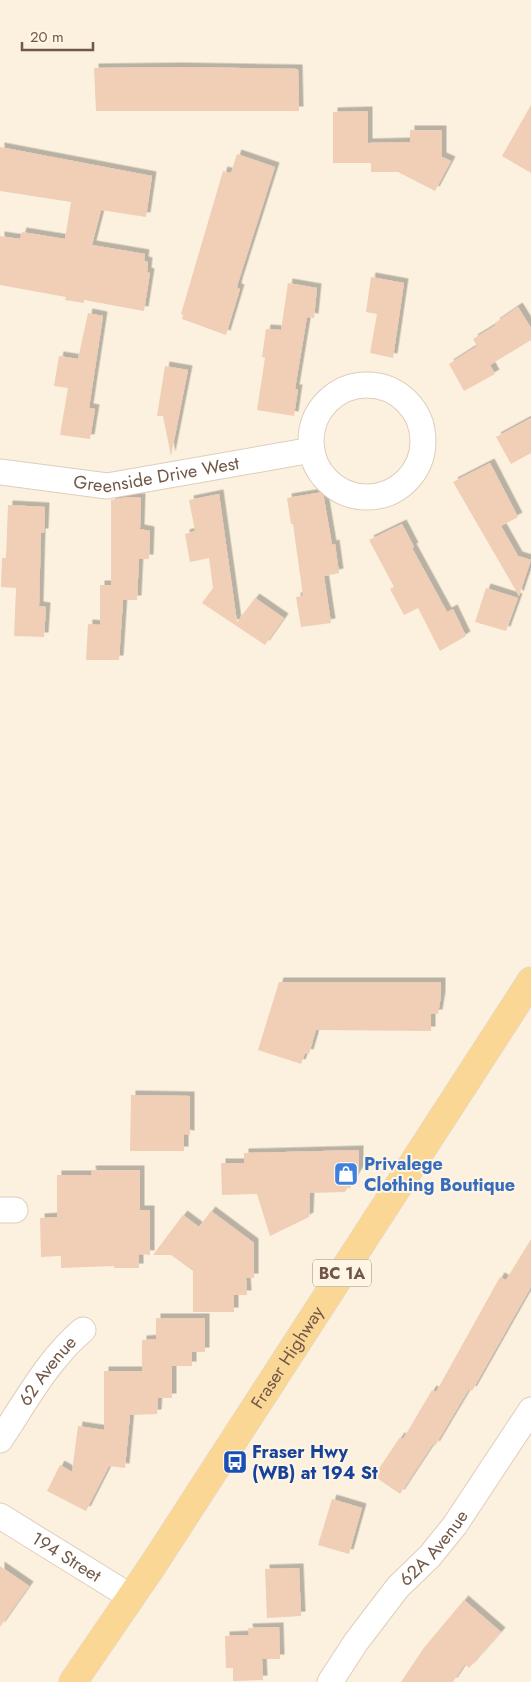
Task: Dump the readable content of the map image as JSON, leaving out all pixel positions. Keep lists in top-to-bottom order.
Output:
{
  "streets": {
    "main road": ["BC 1A", "Fraser Highway"],
    "street": [
      "Greenside Drive West",
      "62 Avenue",
      "62A Avenue",
      "194 Street"
    ]
  },
  "crossings": [
    ["Fraser Highway", "194 Street"]
  ],
  "places": {
    "shop": ["Privalege Clothing Boutique"],
    "bus stop": ["Fraser Hwy (WB) at 194 St"]
  },
  "scale_bar": "20 m"
}
